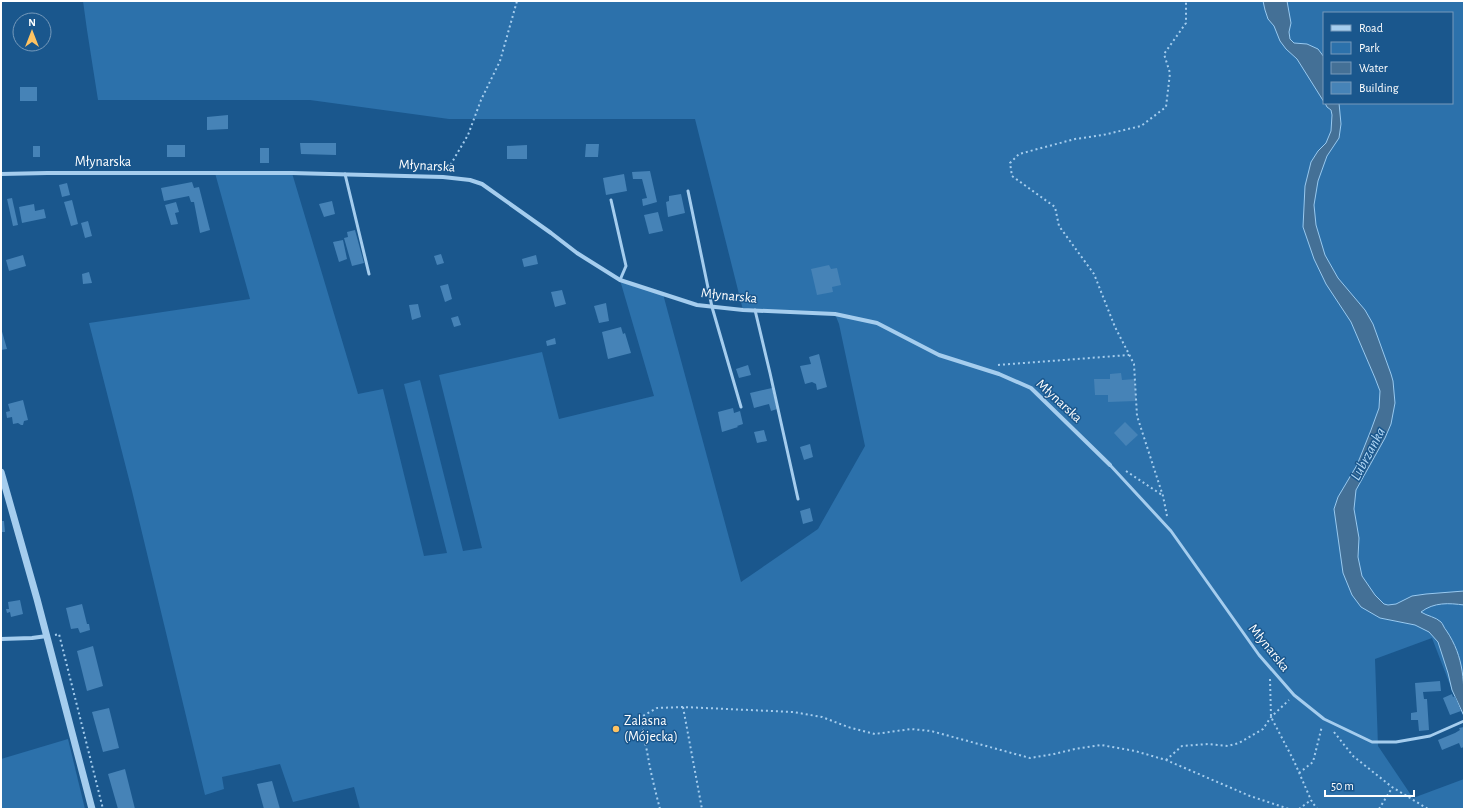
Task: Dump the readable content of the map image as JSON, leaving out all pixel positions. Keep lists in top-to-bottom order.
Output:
{
  "streets": {
    "street": ["Młynarska"]
  },
  "water": ["Lubrzanka"],
  "places": ["Zalasna (Mójecka)"],
  "legend": [
    "Road",
    "Park",
    "Water",
    "Building"
  ],
  "scale_bar": "50 m",
  "north": "top"
}
